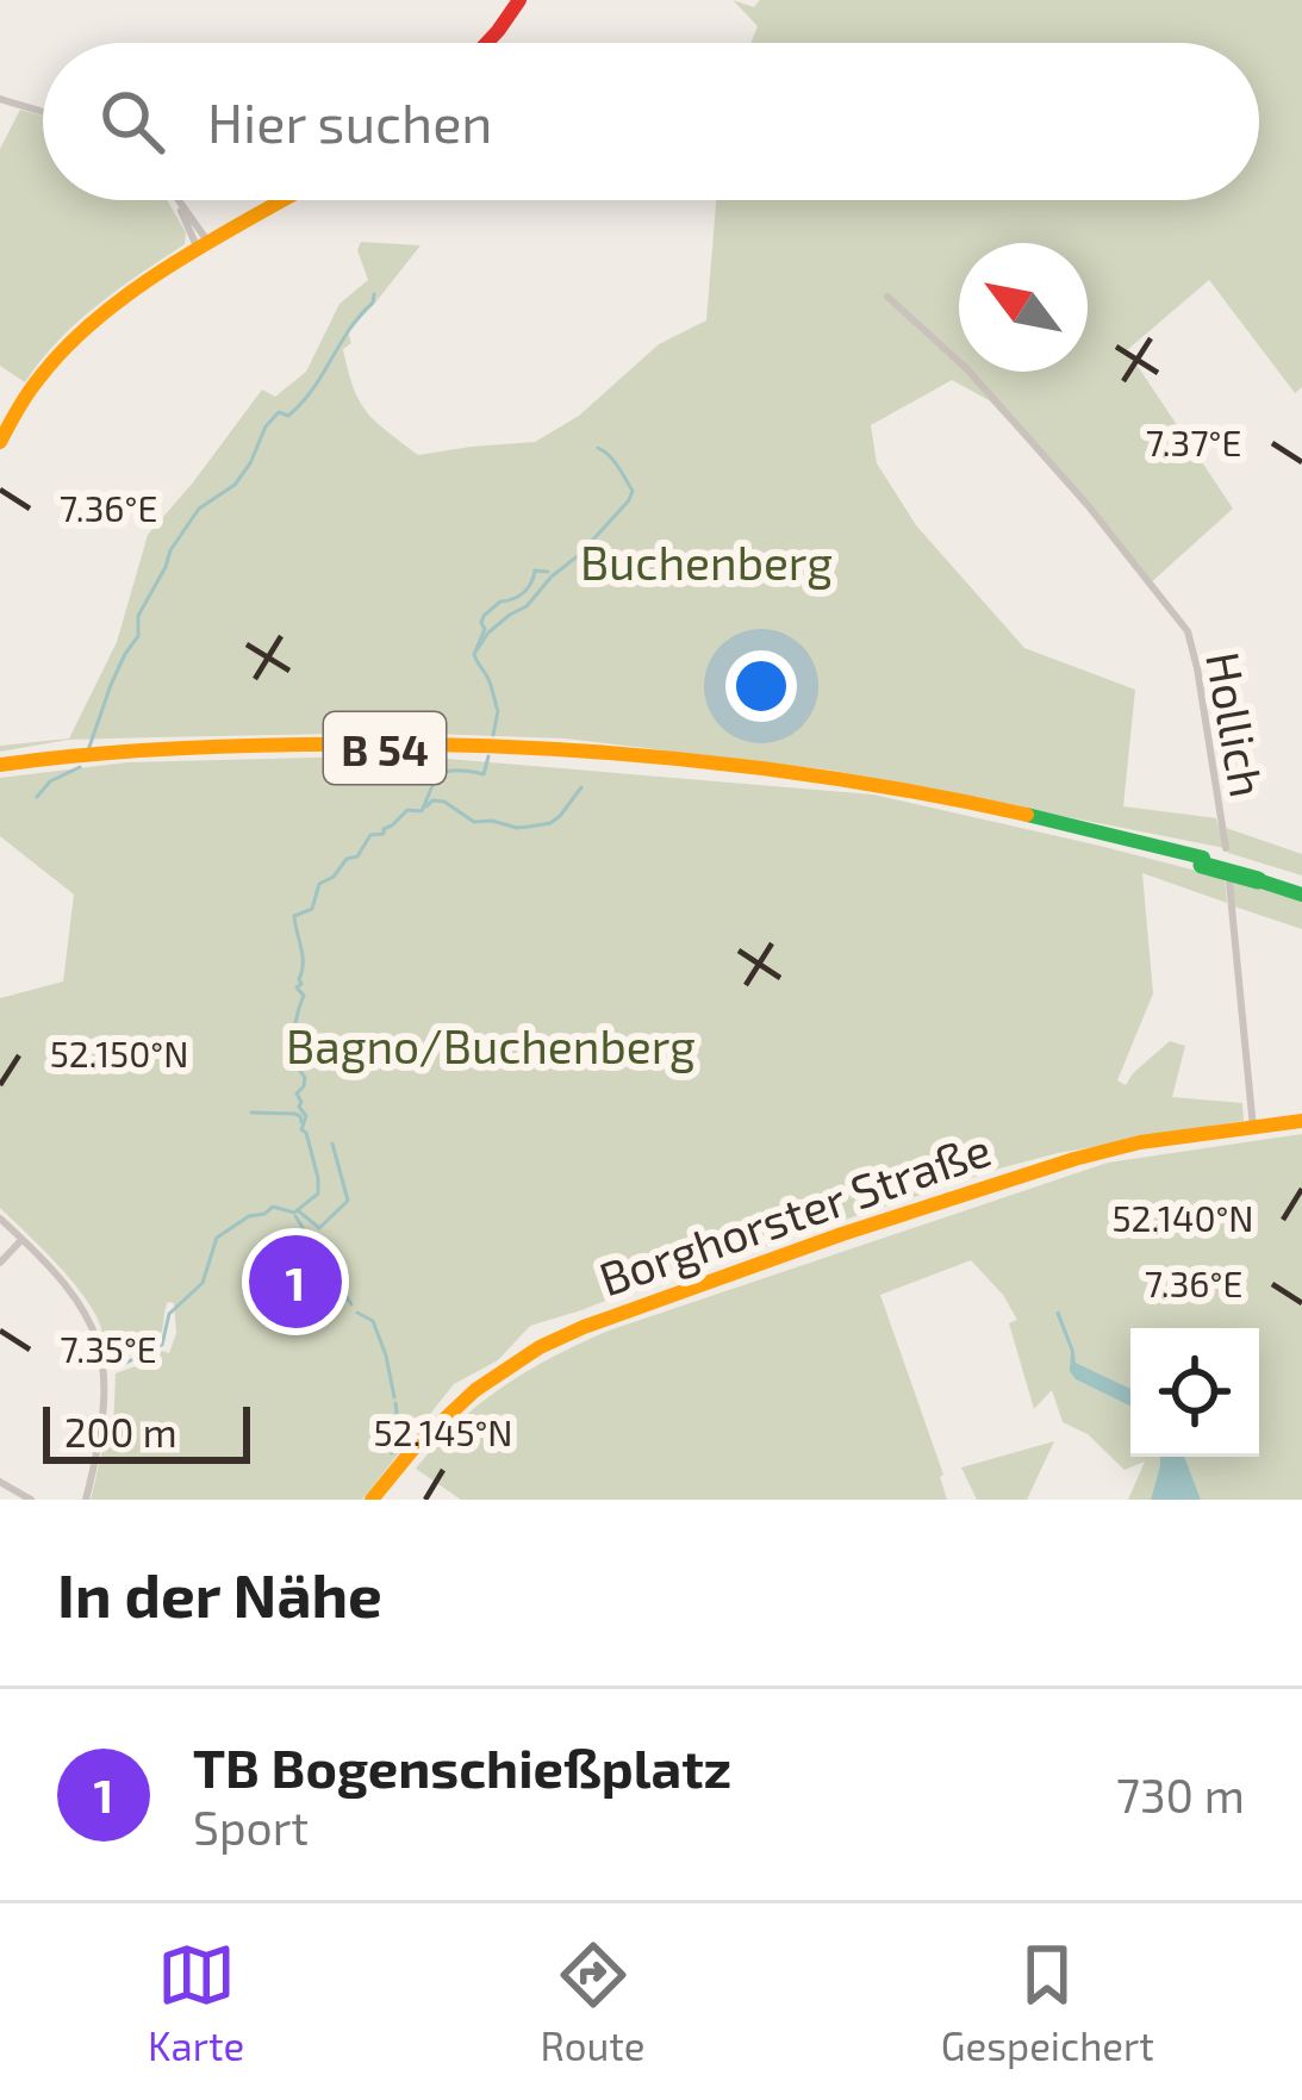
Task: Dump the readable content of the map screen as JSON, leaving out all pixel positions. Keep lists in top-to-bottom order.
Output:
{
  "streets": {
    "main road": ["B 54", "Borghorster Straße"],
    "street": ["Hollich"]
  },
  "parks": ["Buchenberg", "Bagno/Buchenberg"],
  "scale_bar": "200 m",
  "north": "top left",
  "page": {
    "search": "Hier suchen",
    "pins": "1",
    "scale": "200 m",
    "heading": "In der Nähe",
    "list": [
      {
        "mark": "1",
        "name": "TB Bogenschießplatz",
        "note": "Sport",
        "value": "730 m"
      }
    ],
    "nav": ["Karte", "Route", "Gespeichert"]
  },
  "coordinates": [
    "7.37°E",
    "7.36°E",
    "52.150°N",
    "52.140°N",
    "7.35°E",
    "52.145°N"
  ]
}
